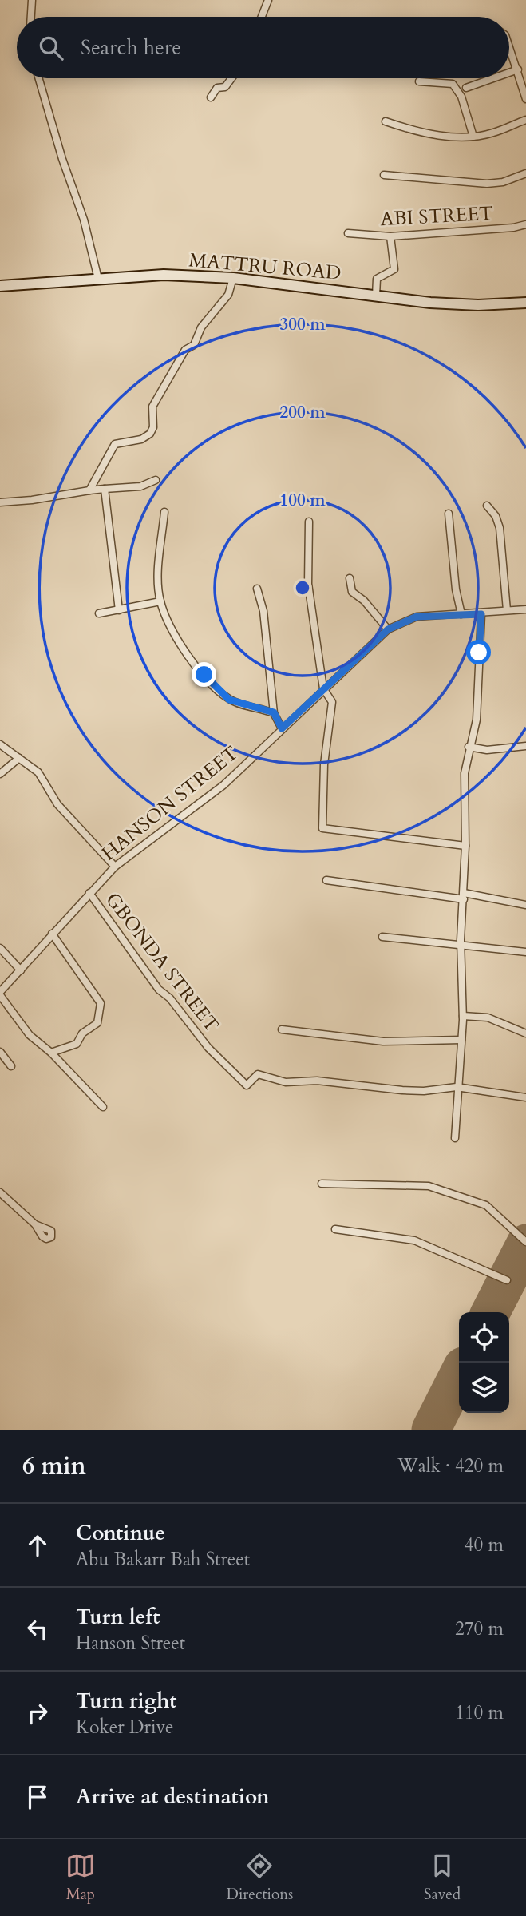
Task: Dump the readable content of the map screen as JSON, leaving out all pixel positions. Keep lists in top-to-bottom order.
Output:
{
  "streets": {
    "main road": ["MATTRU ROAD"],
    "street": ["ABI STREET", "HANSON STREET", "GBONDA STREET"]
  },
  "crossings": [
    ["HANSON STREET", "GBONDA STREET"]
  ],
  "page": {
    "search": "Search here",
    "heading": ["6 min", "Walk · 420 m"],
    "list": [
      ["Continue", "Abu Bakarr Bah Street", "40 m"],
      ["Turn left", "Hanson Street", "270 m"],
      ["Turn right", "Koker Drive", "110 m"],
      "Arrive at destination"
    ],
    "nav": ["Map", "Directions", "Saved"]
  },
  "rings": ["300 m", "200 m", "100 m"]
}
